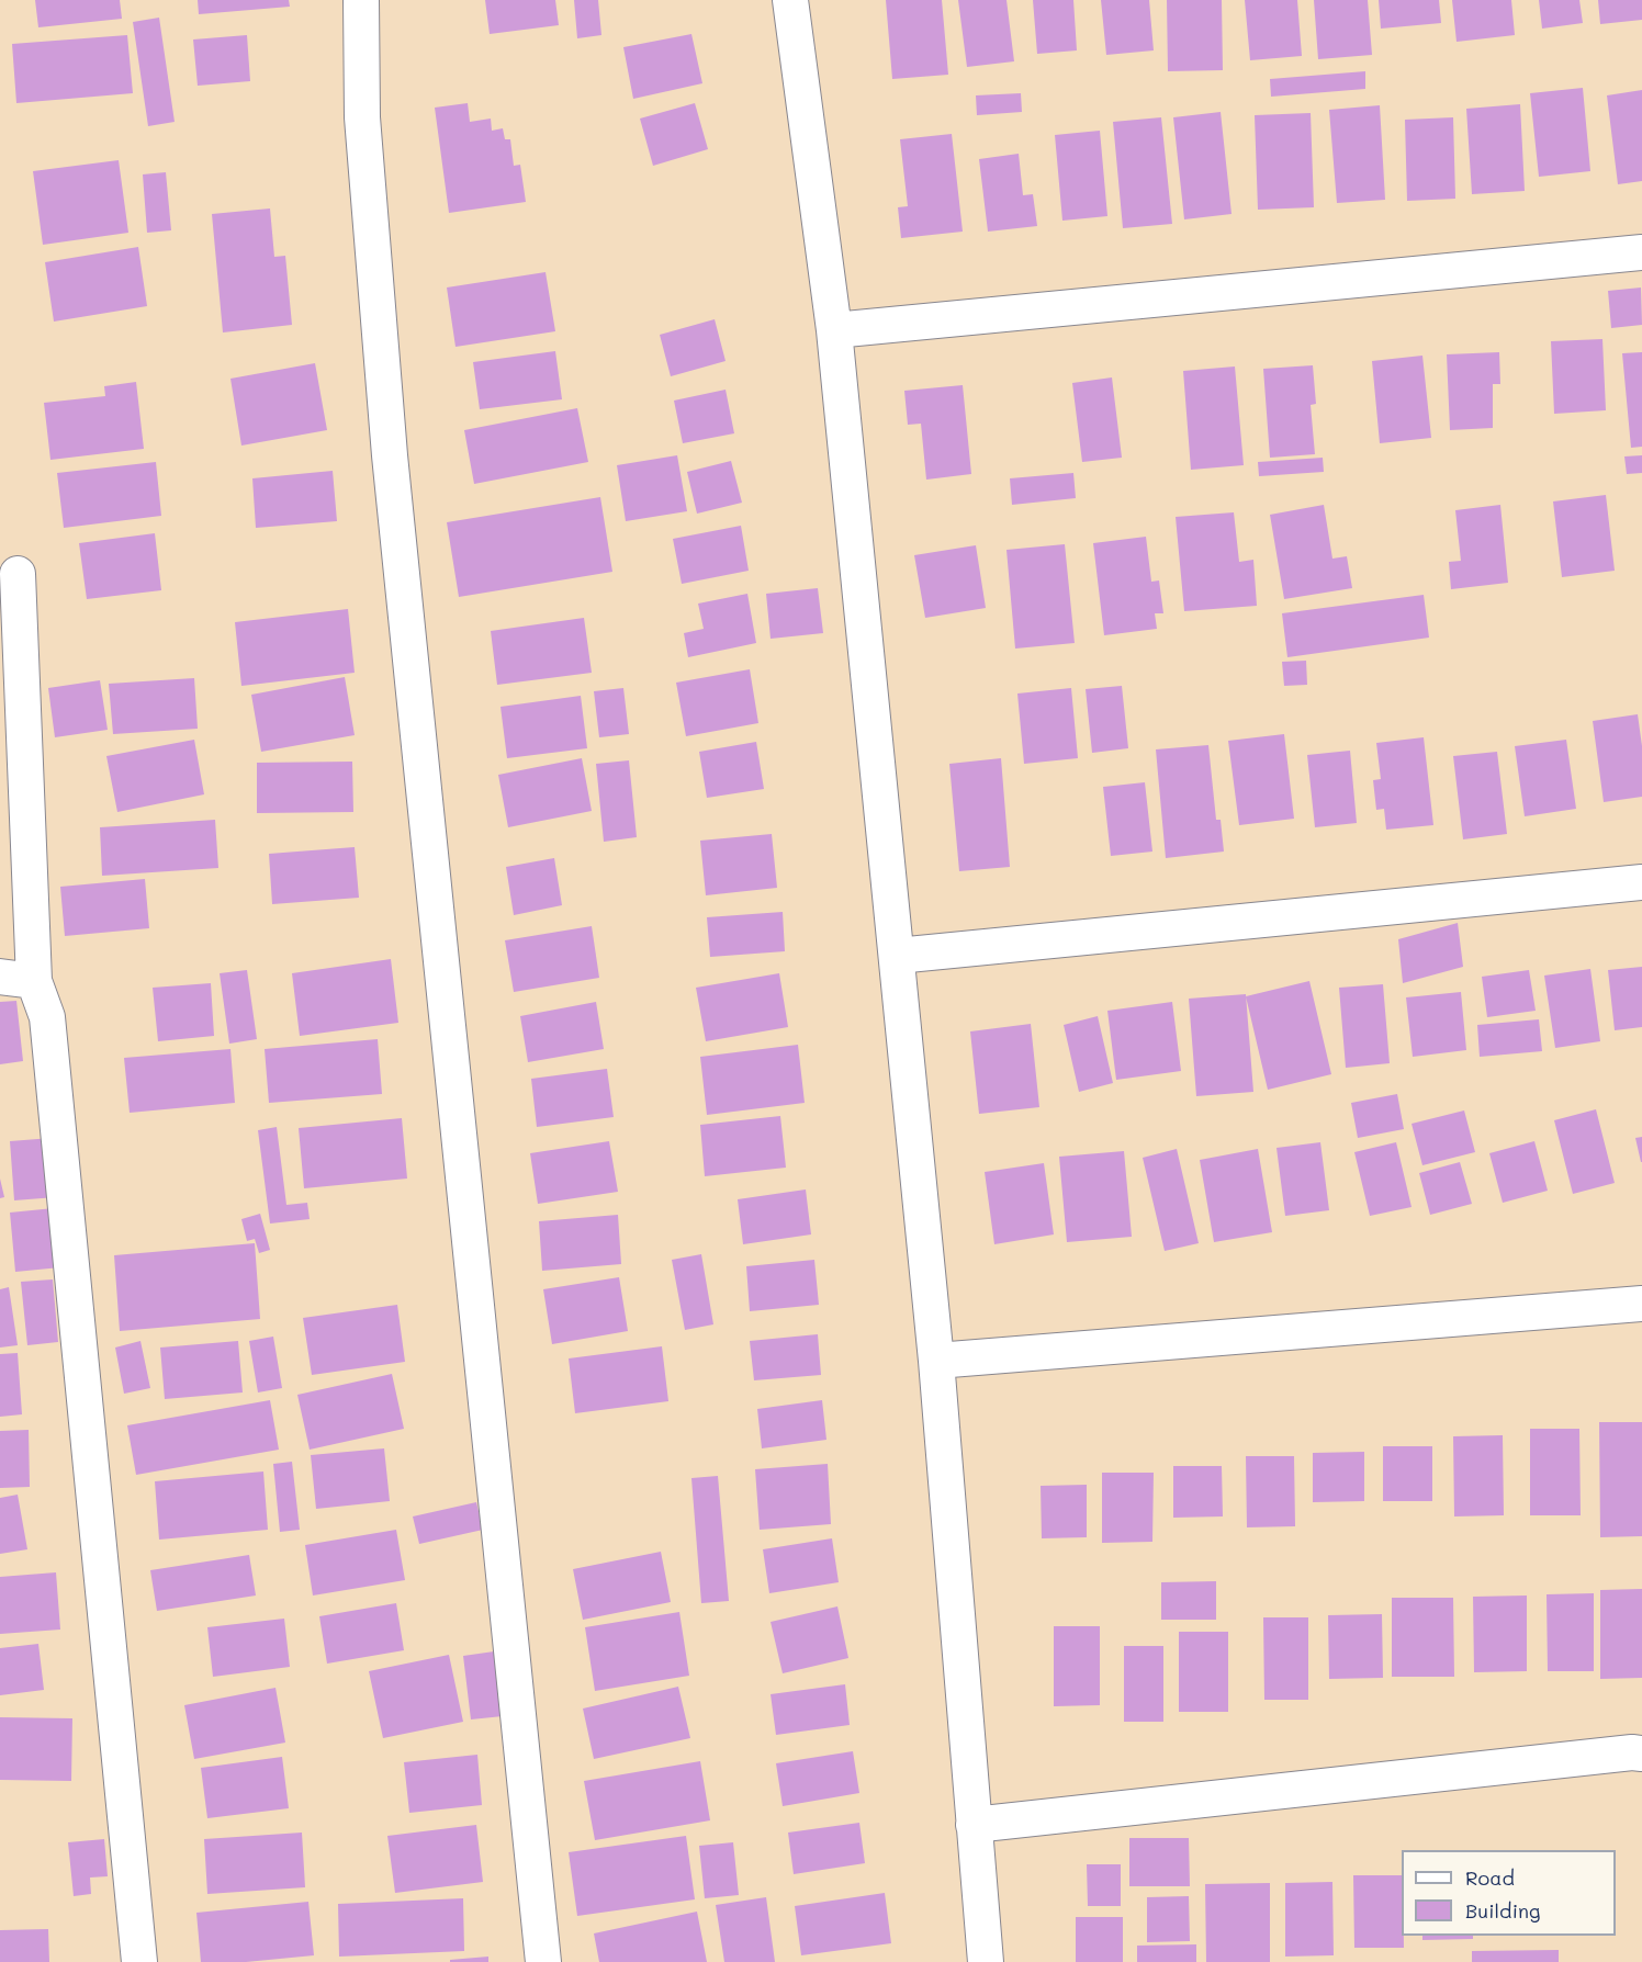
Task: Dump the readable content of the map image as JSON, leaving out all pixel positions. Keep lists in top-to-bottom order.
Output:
{
  "legend": ["Road", "Building"]
}
